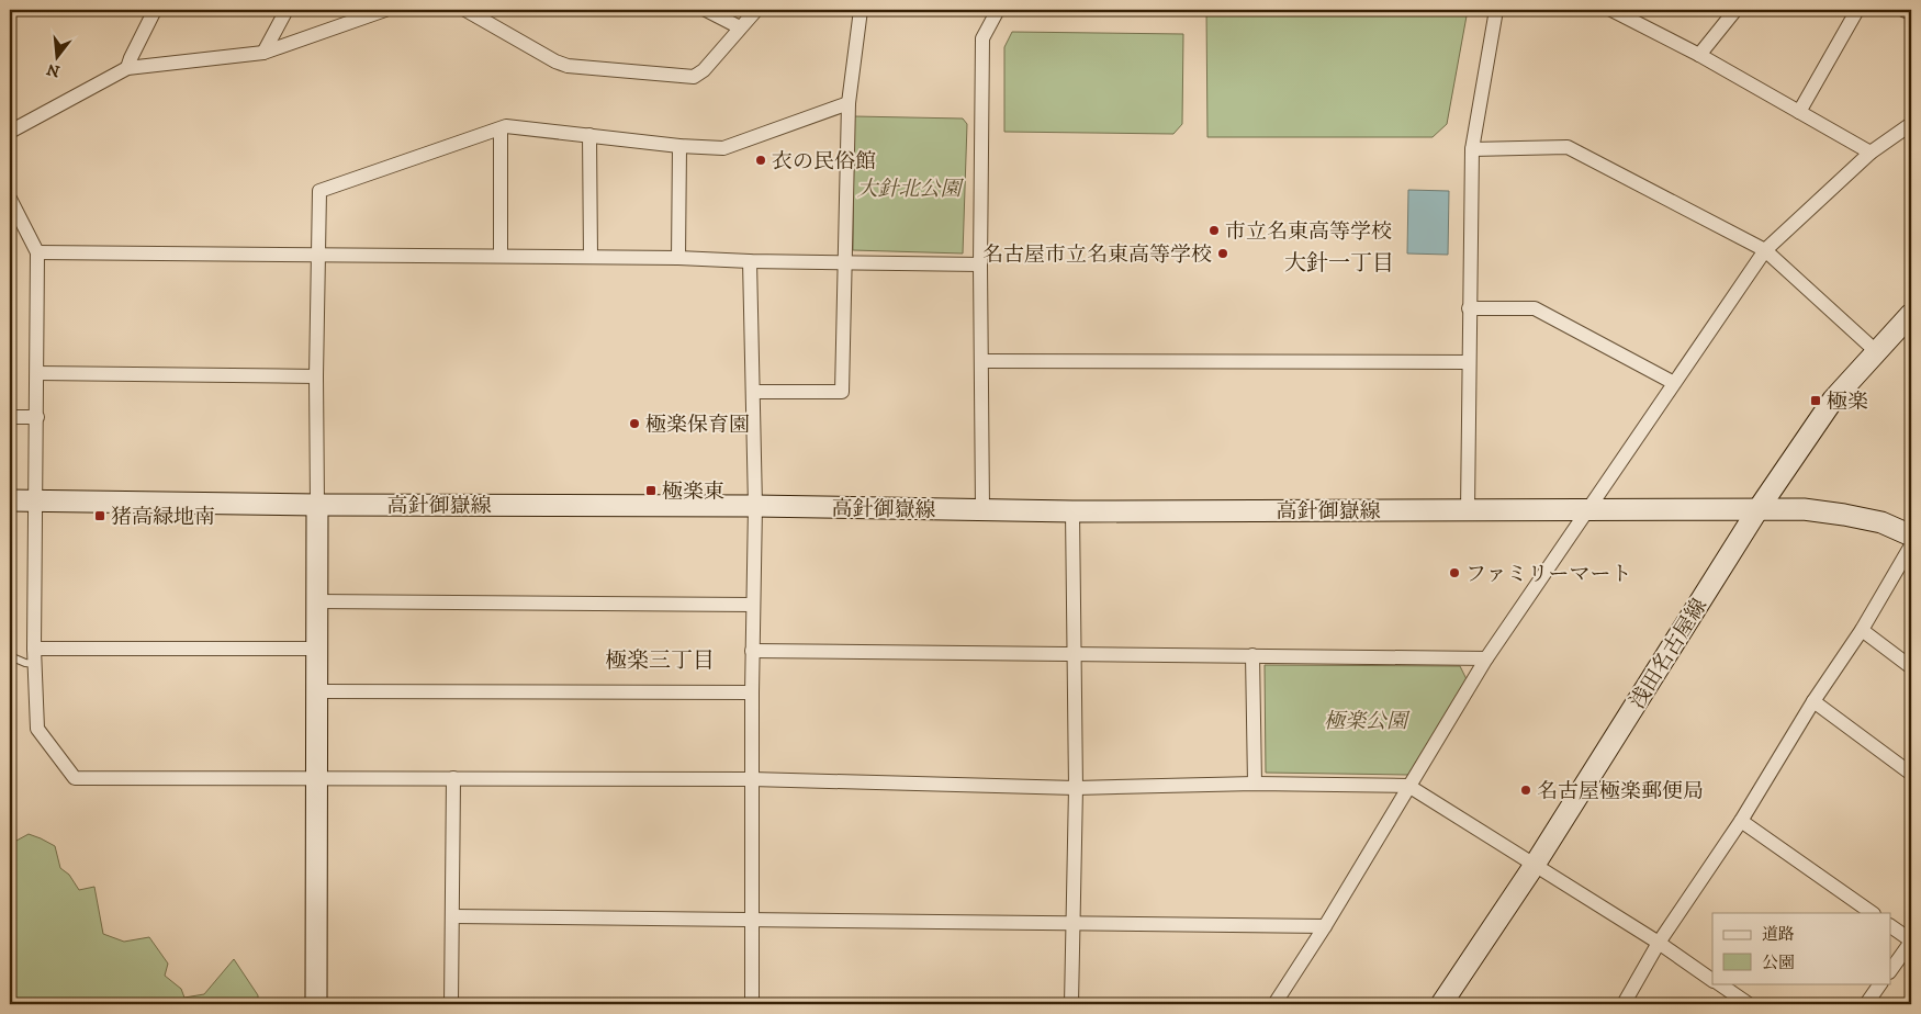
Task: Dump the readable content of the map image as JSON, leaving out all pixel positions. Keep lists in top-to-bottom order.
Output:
{
  "streets": {
    "street": ["高針御嶽線", "浅田名古屋線"]
  },
  "crossings": [
    ["高針御嶽線", "浅田名古屋線"]
  ],
  "districts": ["大針一丁目", "極楽三丁目"],
  "parks": ["大針北公園", "極楽公園"],
  "places": {
    "other": [
      "衣の民俗館",
      "市立名東高等学校",
      "名古屋市立名東高等学校",
      "極楽保育園",
      "ファミリーマート",
      "名古屋極楽郵便局"
    ],
    "transit": ["極楽", "極楽東", "猪高緑地南"]
  },
  "legend": ["道路", "公園"],
  "north": "bottom"
}
